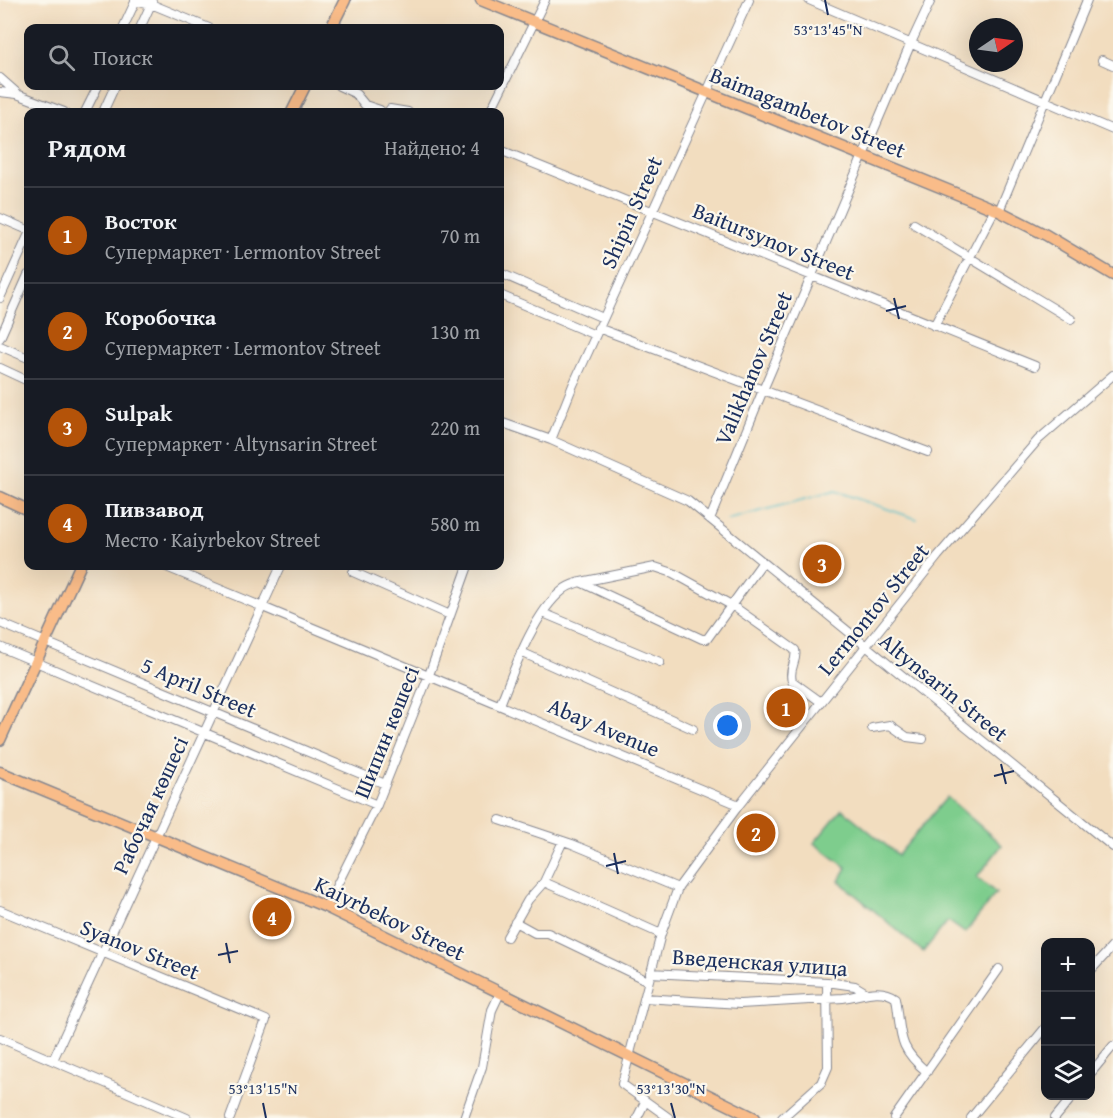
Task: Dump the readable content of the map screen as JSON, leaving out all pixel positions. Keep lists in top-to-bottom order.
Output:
{
  "streets": {
    "main road": ["Baimagambetov Street", "Kaiyrbekov Street"],
    "street": [
      "Shipin Street",
      "Baitursynov Street",
      "Valikhanov Street",
      "Lermontov Street",
      "5 April Street",
      "Altynsarin Street",
      "Abay Avenue",
      "Шипин көшесі",
      "Рабочая көшесі",
      "Syanov Street",
      "Введенская улица"
    ]
  },
  "crossings": [
    ["Baimagambetov Street", "Shipin Street"],
    ["Baimagambetov Street", "Valikhanov Street"],
    ["Shipin Street", "Baitursynov Street"],
    ["Shipin Street", "Altynsarin Street"],
    ["Baitursynov Street", "Valikhanov Street"],
    ["Valikhanov Street", "Altynsarin Street"],
    ["Lermontov Street", "Altynsarin Street"],
    ["Lermontov Street", "Abay Avenue"],
    ["Lermontov Street", "Kaiyrbekov Street"],
    ["Lermontov Street", "Введенская улица"],
    ["5 April Street", "Шипин көшесі"],
    ["5 April Street", "Рабочая көшесі"],
    ["Abay Avenue", "Шипин көшесі"],
    ["Abay Avenue", "Рабочая көшесі"],
    ["Шипин көшесі", "Kaiyrbekov Street"],
    ["Рабочая көшесі", "Kaiyrbekov Street"],
    ["Рабочая көшесі", "Syanov Street"]
  ],
  "north": "right",
  "page": {
    "search": "Поиск",
    "heading": ["Рядом", "Найдено: 4"],
    "list": [
      {
        "mark": "1",
        "name": "Восток",
        "note": "Супермаркет · Lermontov Street",
        "value": "70 m"
      },
      {
        "mark": "2",
        "name": "Коробочка",
        "note": "Супермаркет · Lermontov Street",
        "value": "130 m"
      },
      {
        "mark": "3",
        "name": "Sulpak",
        "note": "Супермаркет · Altynsarin Street",
        "value": "220 m"
      },
      {
        "mark": "4",
        "name": "Пивзавод",
        "note": "Место · Kaiyrbekov Street",
        "value": "580 m"
      }
    ],
    "pins": [
      "3",
      "1",
      "2",
      "4"
    ],
    "map_buttons": ["+", "−"]
  },
  "coordinates": ["53°13'45\"N", "53°13'15\"N", "53°13'30\"N"]
}
